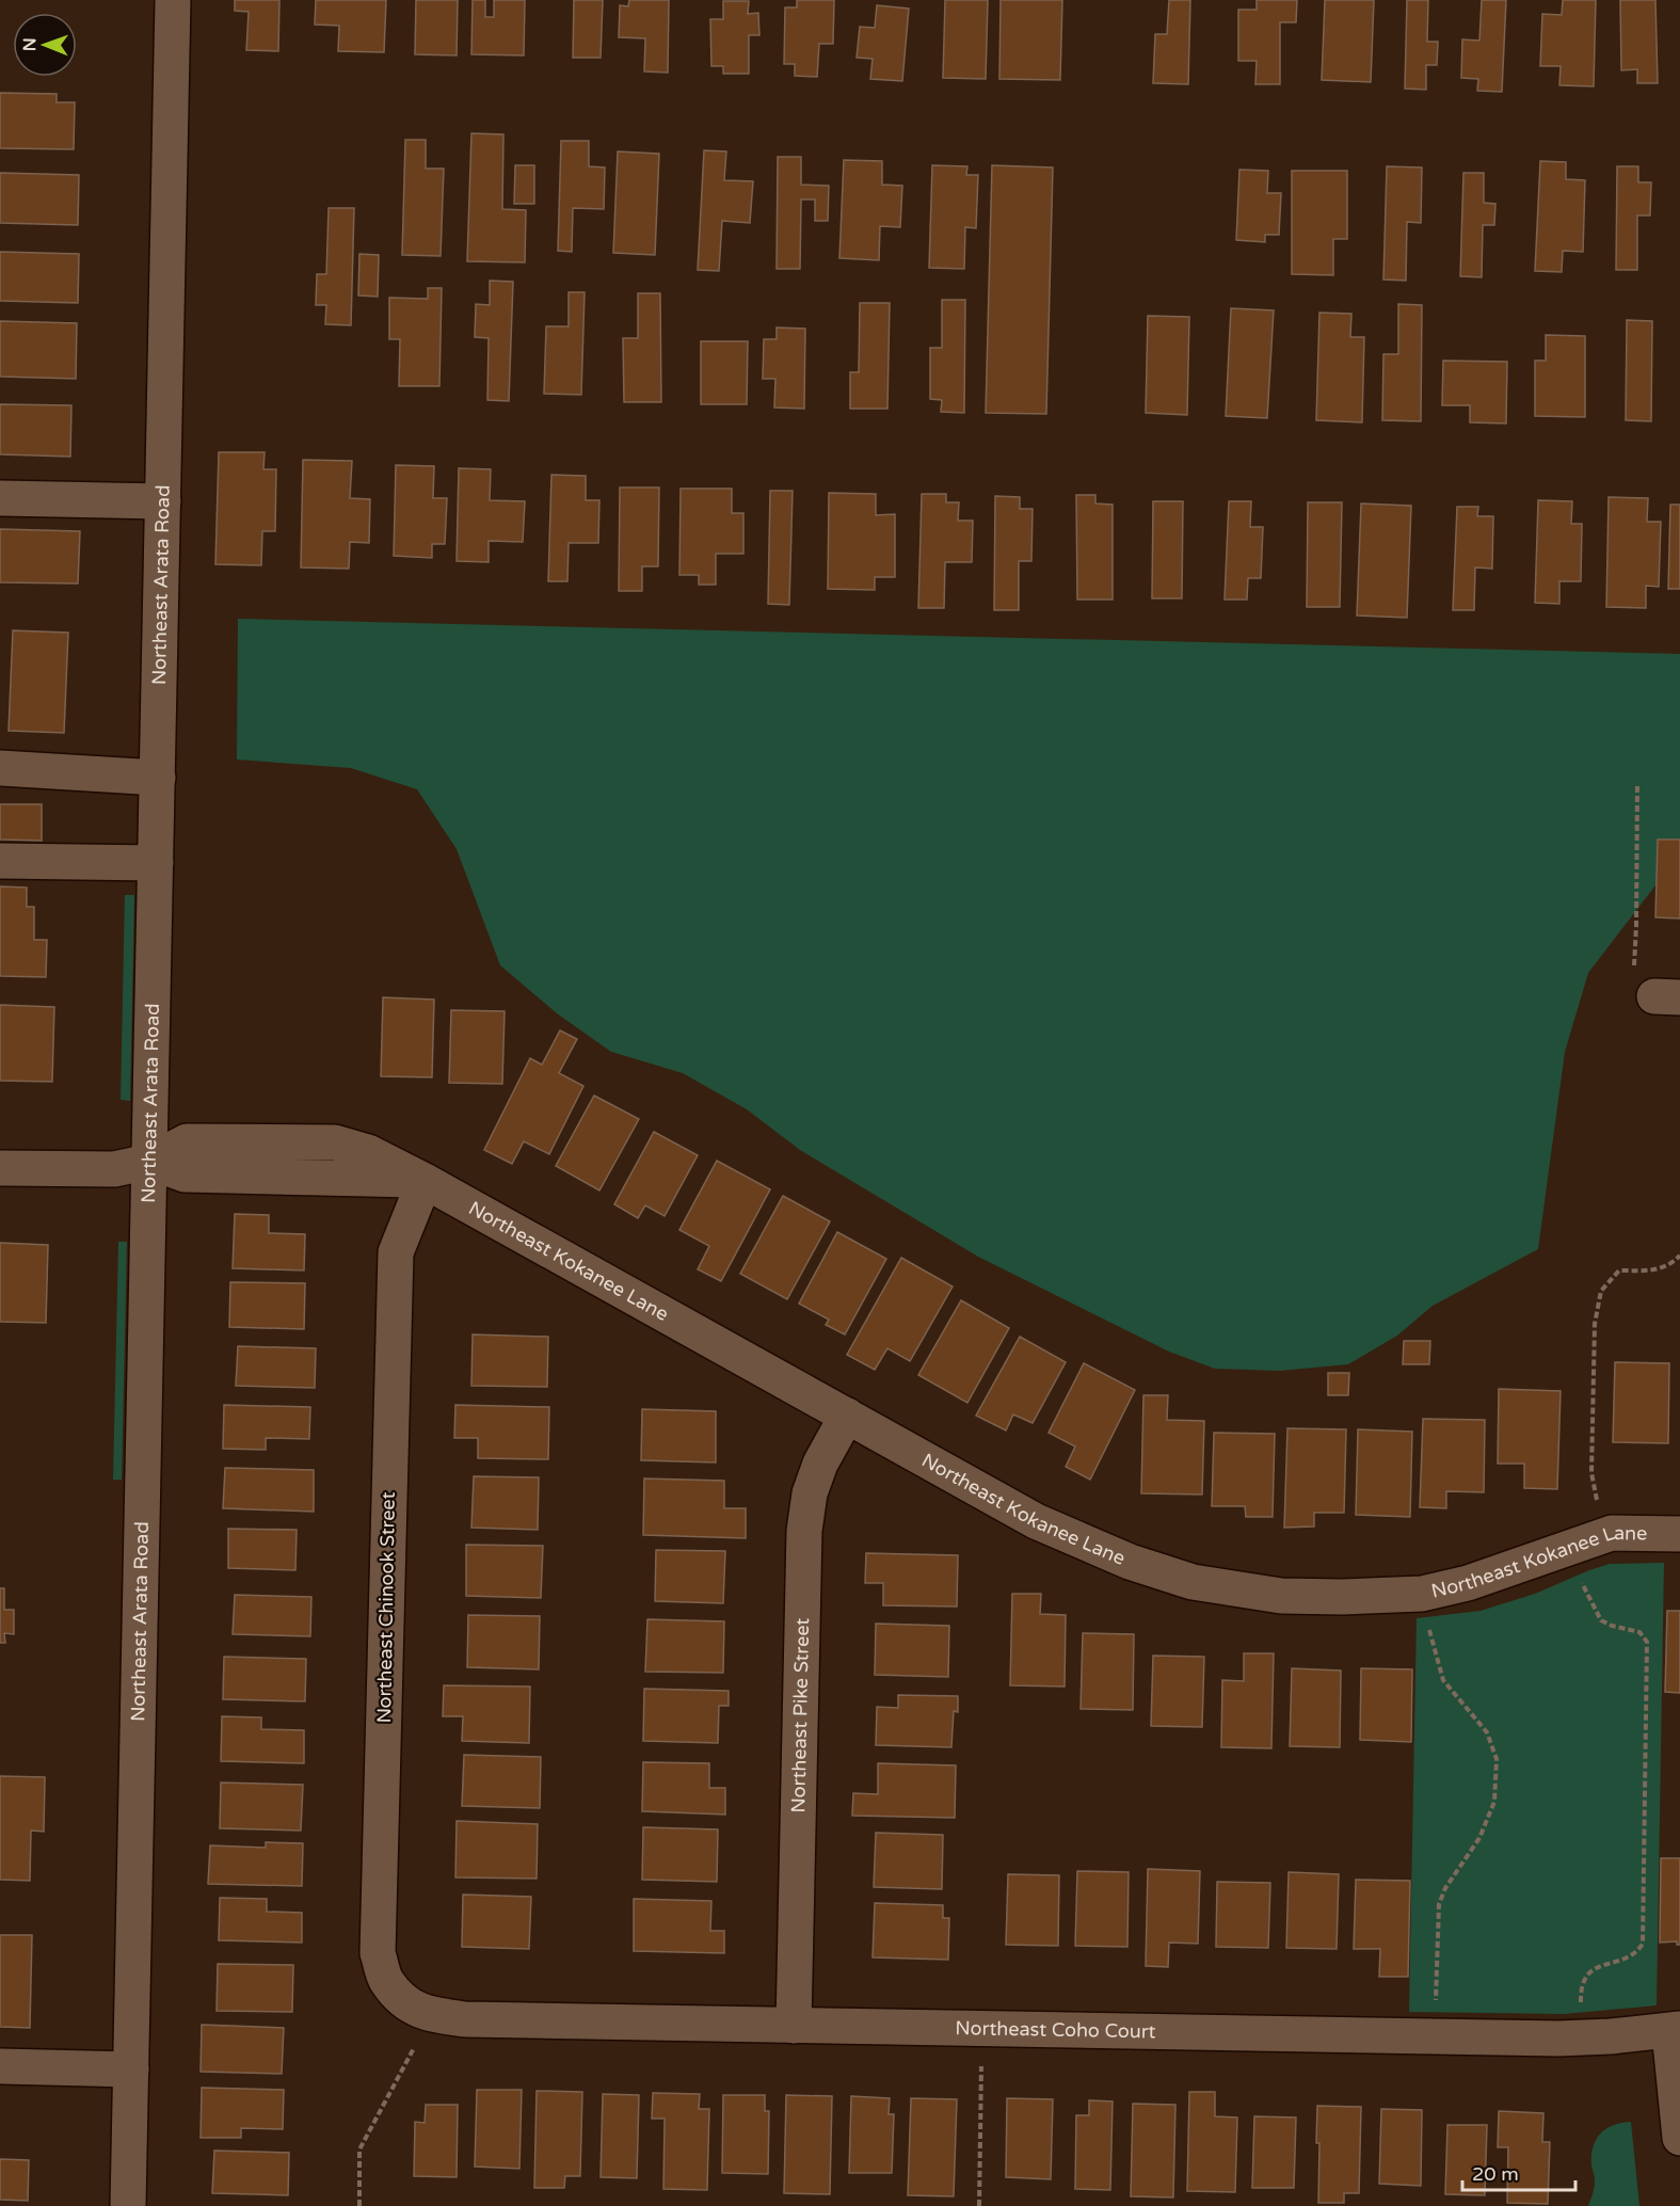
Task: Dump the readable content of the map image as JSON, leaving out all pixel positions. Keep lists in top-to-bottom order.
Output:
{
  "streets": {
    "street": [
      "Northeast Arata Road",
      "Northeast Kokanee Lane",
      "Northeast Chinook Street",
      "Northeast Pike Street",
      "Northeast Coho Court"
    ]
  },
  "crossings": [
    ["Northeast Arata Road", "Northeast Kokanee Lane"],
    ["Northeast Kokanee Lane", "Northeast Chinook Street"],
    ["Northeast Kokanee Lane", "Northeast Pike Street"],
    ["Northeast Chinook Street", "Northeast Coho Court"],
    ["Northeast Pike Street", "Northeast Coho Court"]
  ],
  "scale_bar": "20 m",
  "north": "left"
}
